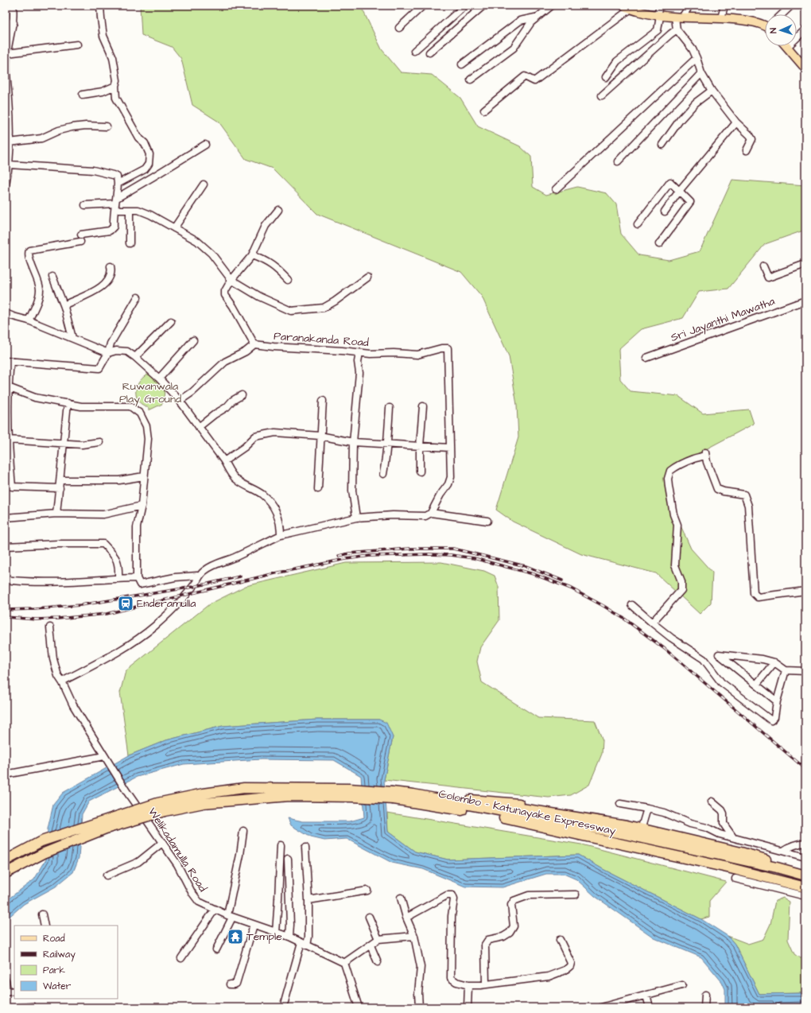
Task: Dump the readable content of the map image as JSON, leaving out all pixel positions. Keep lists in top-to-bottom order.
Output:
{
  "streets": {
    "highway": ["Colombo - Katunayake Expressway"],
    "street": ["Sri Jayanthi Mawatha", "Paranakanda Road", "Welikadamulla Road"]
  },
  "parks": ["Ruwanwala Play Ground"],
  "places": {
    "station": ["Enderamulla"],
    "temple": ["Temple"]
  },
  "legend": [
    "Road",
    "Railway",
    "Park",
    "Water"
  ],
  "north": "left"
}
